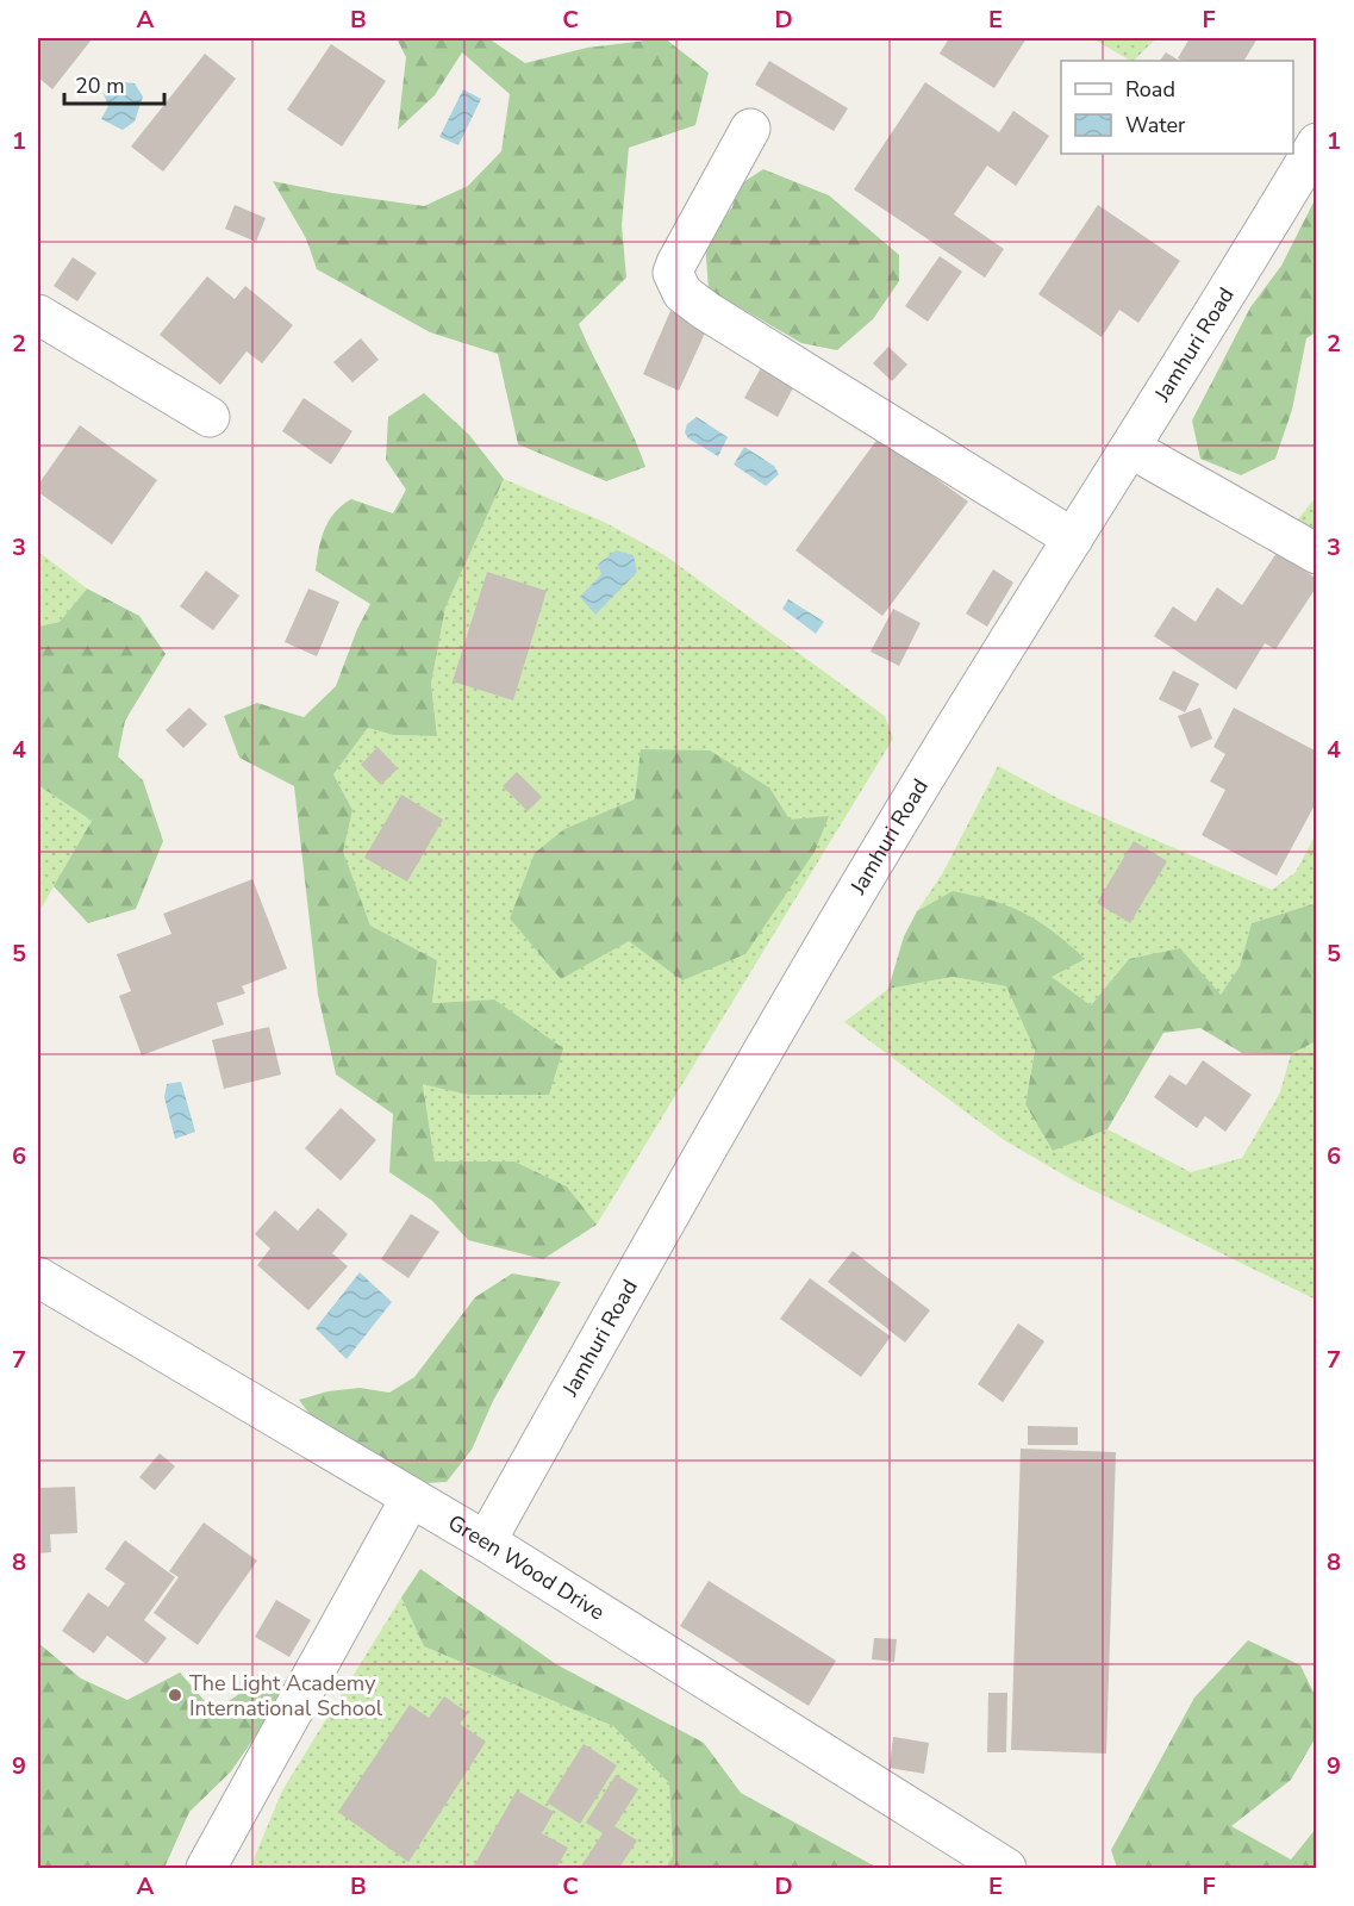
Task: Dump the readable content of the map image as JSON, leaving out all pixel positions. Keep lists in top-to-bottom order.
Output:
{
  "streets": {
    "street": ["Jamhuri Road", "Green Wood Drive"]
  },
  "crossings": [
    ["Jamhuri Road", "Green Wood Drive"]
  ],
  "places": ["The Light Academy International School"],
  "legend": ["Road", "Water"],
  "scale_bar": "20 m",
  "grid": {
    "columns": [
      "A",
      "B",
      "C",
      "D",
      "E",
      "F"
    ],
    "rows": [
      "1",
      "2",
      "3",
      "4",
      "5",
      "6",
      "7",
      "8",
      "9"
    ]
  }
}
